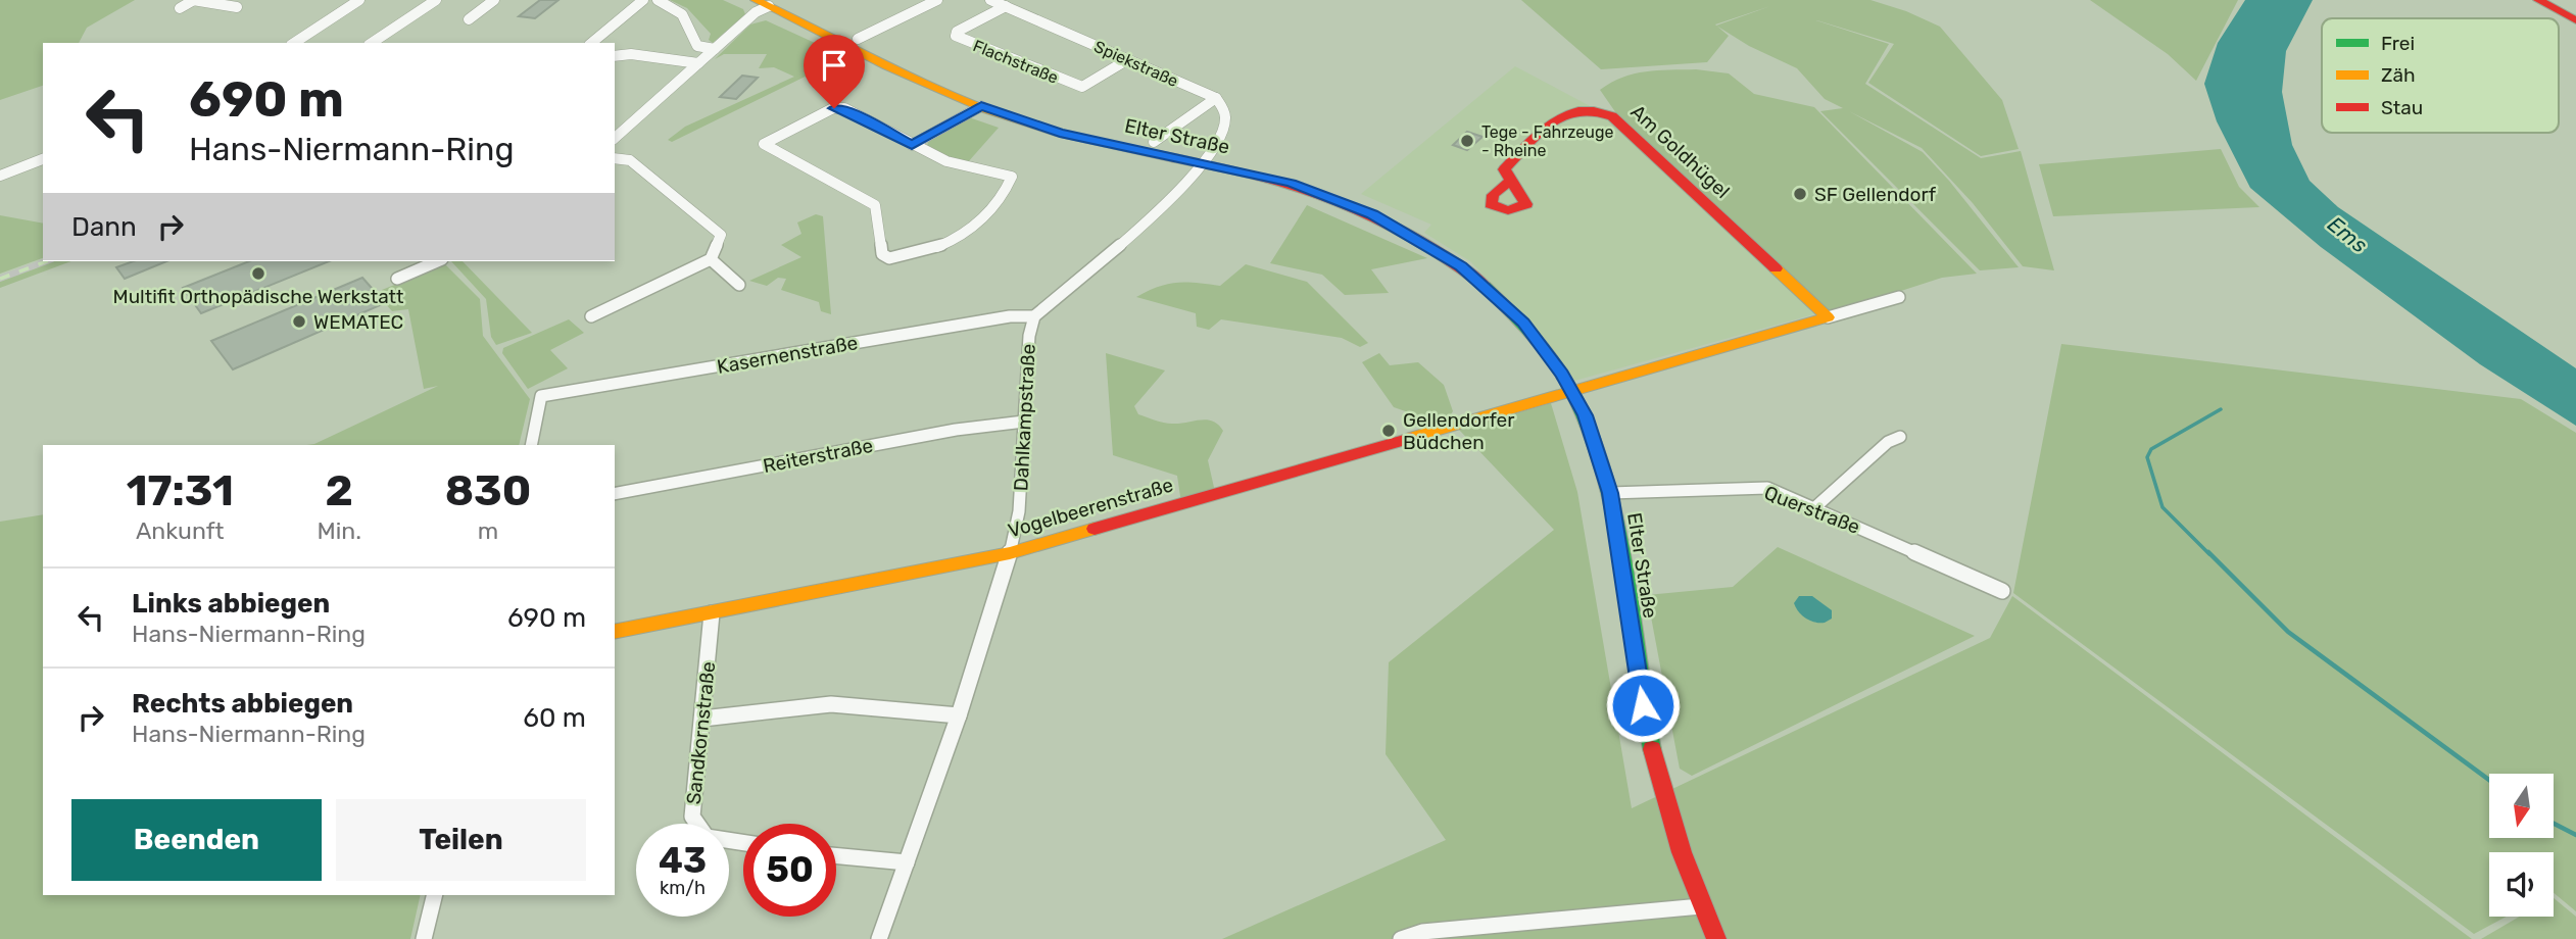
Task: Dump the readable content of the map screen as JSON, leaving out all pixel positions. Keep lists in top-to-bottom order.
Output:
{
  "streets": {
    "main road": ["Elter Straße", "Am Goldhügel", "Vogelbeerenstraße"],
    "street": [
      "Flachstraße",
      "Spiekstraße",
      "Kasernenstraße",
      "Dahlkampstraße",
      "Reiterstraße",
      "Querstraße",
      "Sandkornstraße"
    ]
  },
  "crossings": [
    ["Flachstraße", "Spiekstraße"],
    ["Elter Straße", "Dahlkampstraße"],
    ["Elter Straße", "Vogelbeerenstraße"],
    ["Elter Straße", "Querstraße"],
    ["Kasernenstraße", "Dahlkampstraße"],
    ["Dahlkampstraße", "Reiterstraße"],
    ["Dahlkampstraße", "Vogelbeerenstraße"],
    ["Vogelbeerenstraße", "Sandkornstraße"]
  ],
  "water": ["Ems"],
  "places": [
    "Tege - Fahrzeuge - Rheine",
    "SF Gellendorf",
    "Multifit Orthopädische Werkstatt",
    "WEMATEC",
    "Gellendorfer Büdchen"
  ],
  "legend": ["Frei", "Zäh", "Stau"],
  "north": "bottom",
  "page": {
    "turn": ["690 m", "Hans-Niermann-Ring"],
    "then": "Dann",
    "eta": [
      "17:31",
      "Ankunft",
      "2",
      "Min.",
      "830",
      "m"
    ],
    "list": [
      {
        "name": "Links abbiegen",
        "note": "Hans-Niermann-Ring",
        "value": "690 m"
      },
      {
        "name": "Rechts abbiegen",
        "note": "Hans-Niermann-Ring",
        "value": "60 m"
      }
    ],
    "buttons": ["Beenden", "Teilen"],
    "speed": "43 km/h",
    "limit": "50"
  }
}
